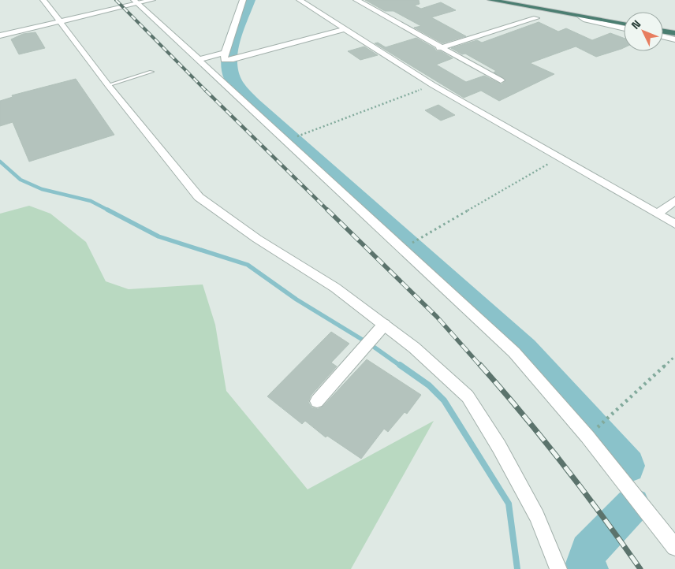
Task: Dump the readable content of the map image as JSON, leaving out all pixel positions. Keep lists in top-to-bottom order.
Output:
{
  "north": "top left"
}
